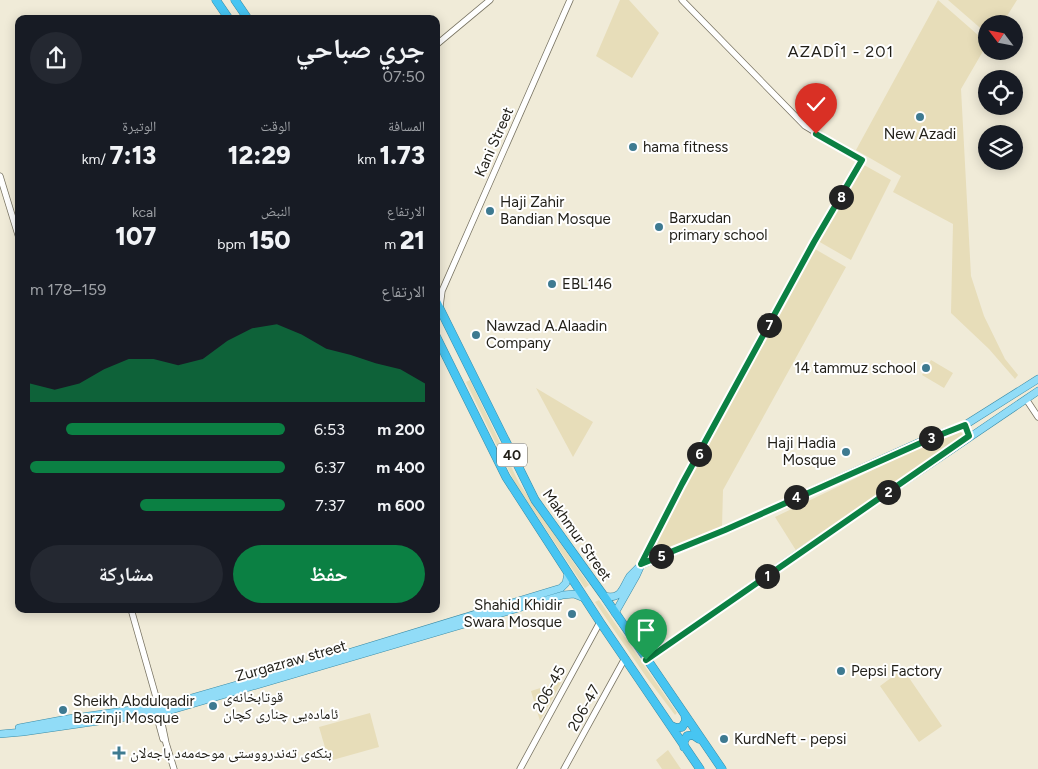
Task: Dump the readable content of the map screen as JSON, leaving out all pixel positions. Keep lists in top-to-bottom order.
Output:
{
  "streets": {
    "highway": ["40", "Makhmur Street"],
    "main road": ["Zurgazraw street"],
    "street": ["Kani Street", "206-45", "206-47"]
  },
  "crossings": [
    ["Kani Street", "Makhmur Street"],
    ["Makhmur Street", "Zurgazraw street"],
    ["Makhmur Street", "206-45"],
    ["Makhmur Street", "206-47"]
  ],
  "districts": ["AZADÎ1 - 201"],
  "places": {
    "other": [
      "New Azadi",
      "hama fitness",
      "Haji Zahir Bandian Mosque",
      "Barxudan primary school",
      "EBL146",
      "Nawzad A.Alaadin Company",
      "14 tammuz school",
      "Haji Hadia Mosque",
      "Shahid Khidir Swara Mosque",
      "Pepsi Factory",
      "قوتابخانەی ئامادەیی چناری کچان",
      "Sheikh Abdulqadir Barzinji Mosque",
      "KurdNeft - pepsi"
    ],
    "health": ["بنکەی تەندرووستی موحەمەد باجەلان"]
  },
  "north": "top left",
  "page": {
    "heading": ["جري صباحي", "07:50"],
    "stats": [
      ["المسافة", "1.73 km"],
      ["الوقت", "12:29"],
      ["الوتيرة", "7:13 /km"],
      ["الارتفاع", "21 m"],
      ["النبض", "150 bpm"],
      ["kcal", "107"]
    ],
    "pins": [
      "8",
      "7",
      "3",
      "6",
      "2",
      "4",
      "5",
      "1"
    ],
    "chart": ["الارتفاع", "159–178 m"],
    "list": [
      {
        "name": "200 m",
        "note": "6:53"
      },
      {
        "name": "400 m",
        "note": "6:37"
      },
      {
        "name": "600 m",
        "note": "7:37"
      }
    ],
    "buttons": ["حفظ", "مشاركة"]
  }
}
